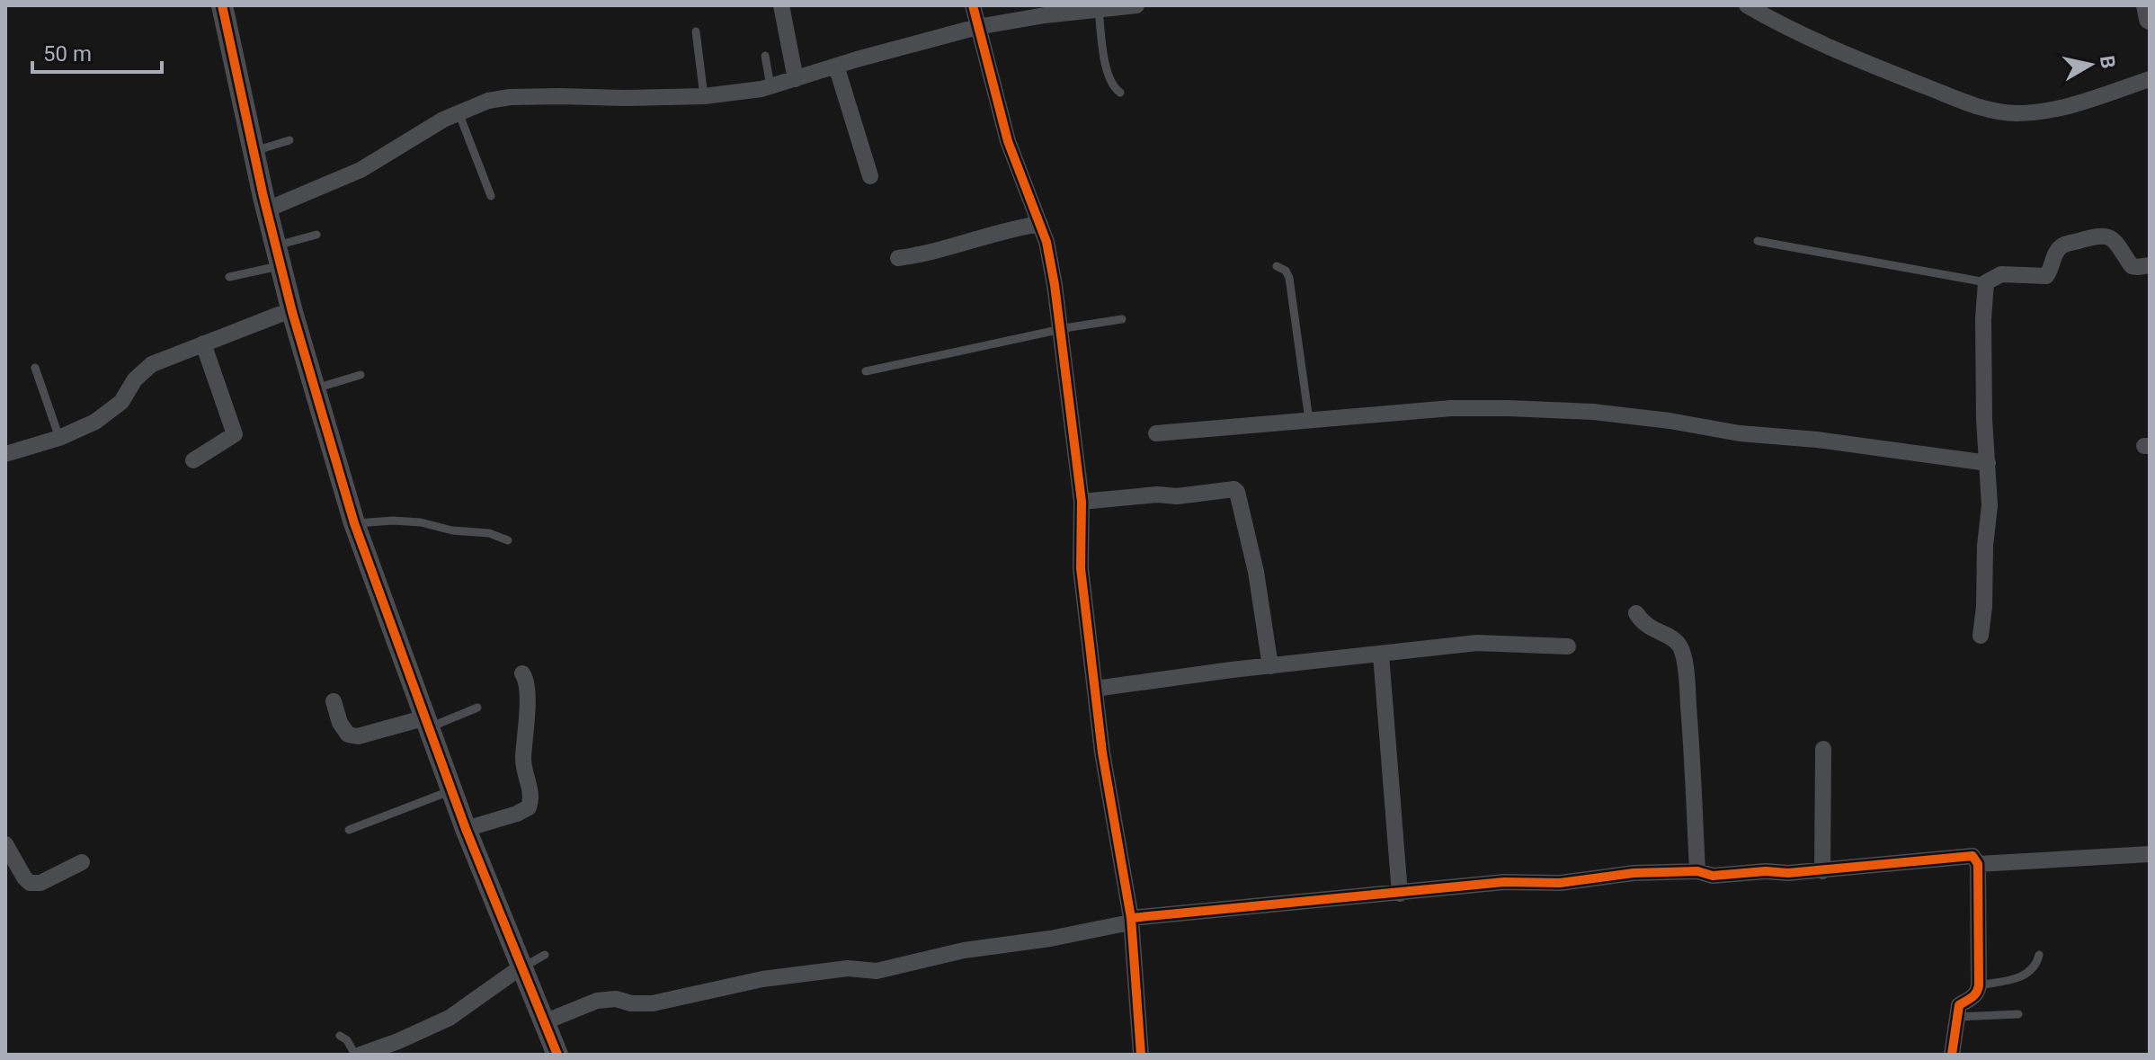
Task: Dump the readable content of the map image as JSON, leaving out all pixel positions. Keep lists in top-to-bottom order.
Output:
{
  "scale_bar": "50 m",
  "north": "right"
}
